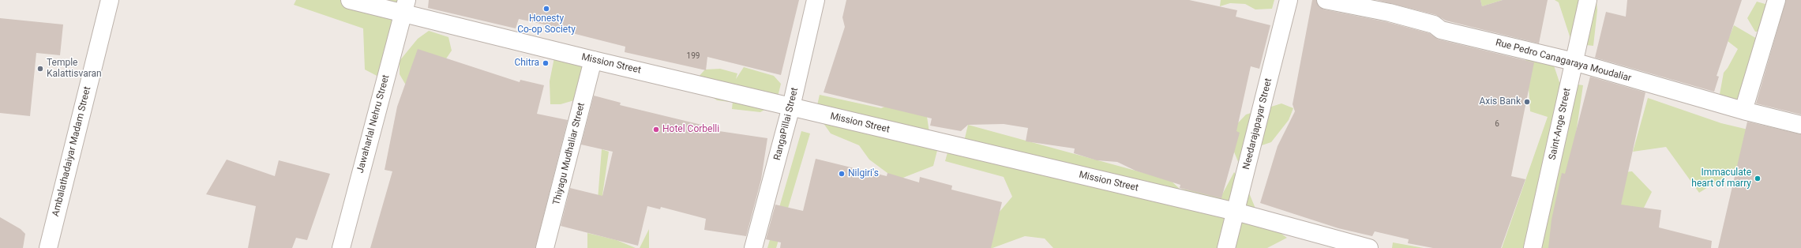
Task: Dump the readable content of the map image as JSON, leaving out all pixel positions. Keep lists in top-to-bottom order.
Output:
{
  "streets": {
    "street": [
      "Rue Pedro Canagaraya Moudaliar",
      "Mission Street",
      "Jawaharlal Nehru Street",
      "RangaPillai Street",
      "Needarajapayar Street",
      "Saint-Ange Street",
      "Ambalathadaiyar Madam Street",
      "Thiyagu Mudhaliar Street"
    ]
  },
  "crossings": [
    ["Rue Pedro Canagaraya Moudaliar", "Saint-Ange Street"],
    ["Mission Street", "Jawaharlal Nehru Street"],
    ["Mission Street", "RangaPillai Street"],
    ["Mission Street", "Needarajapayar Street"],
    ["Mission Street", "Thiyagu Mudhaliar Street"]
  ],
  "places": [
    "Honesty Co-op Society",
    "Chitra",
    "Temple Kalattisvaran",
    "Axis Bank",
    "Hotel Corbelli",
    "Nilgiri's",
    "Immaculate heart of marry"
  ],
  "house_numbers": ["199", "6"]
}
